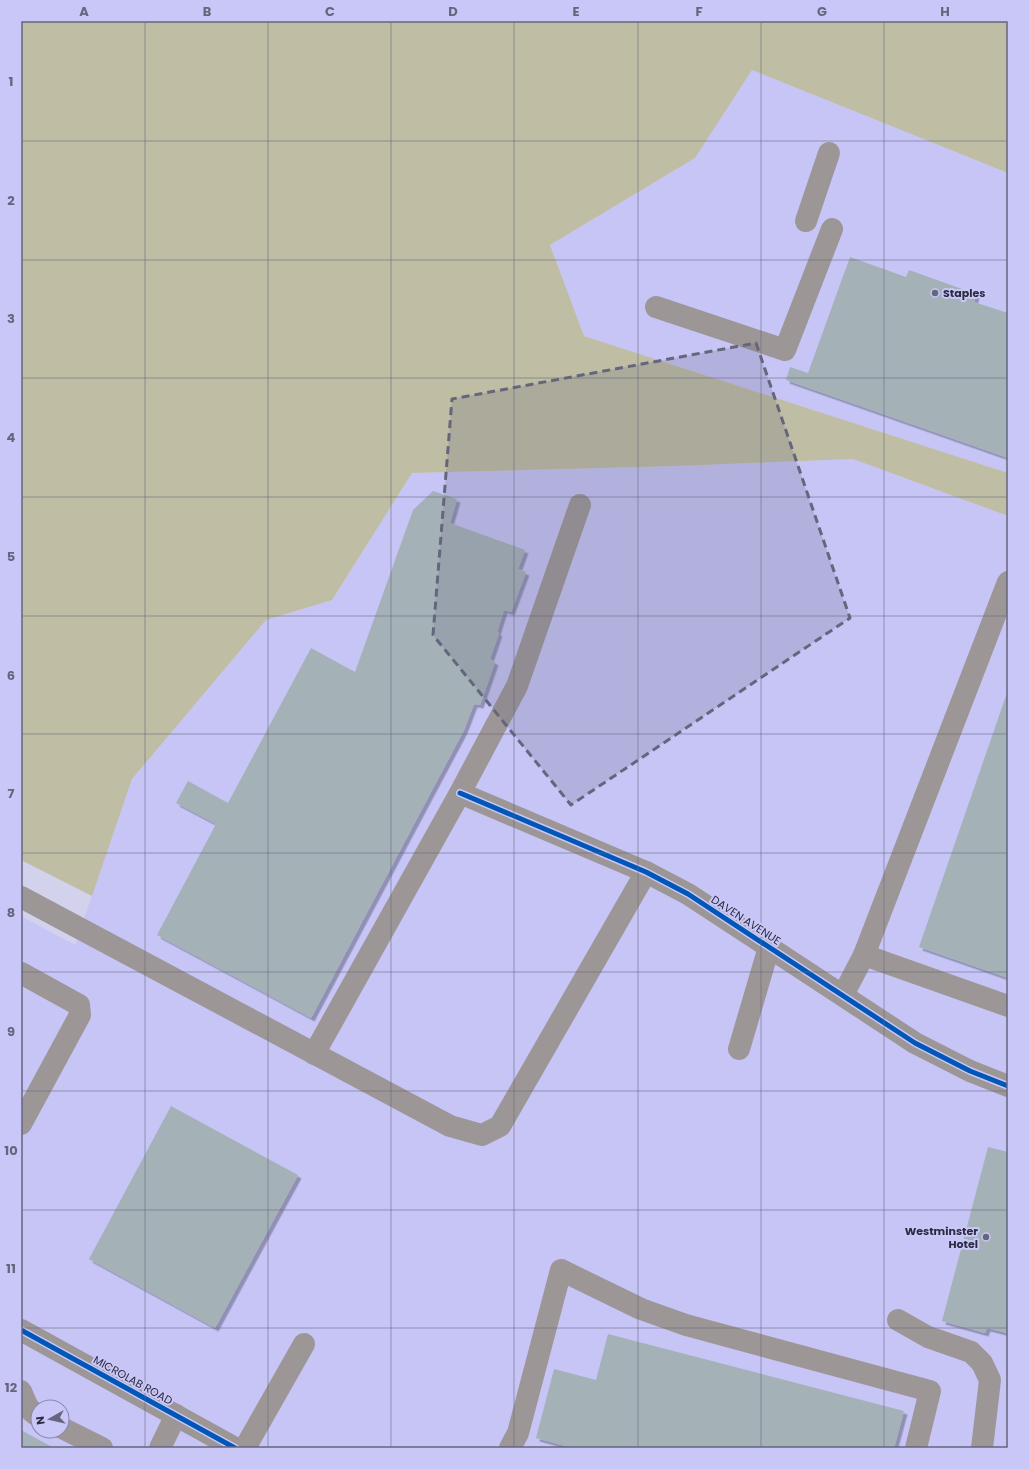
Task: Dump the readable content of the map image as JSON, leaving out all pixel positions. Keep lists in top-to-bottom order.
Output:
{
  "streets": {
    "street": ["DAVEN AVENUE", "MICROLAB ROAD"]
  },
  "places": ["Staples", "Westminster Hotel"],
  "north": "left",
  "grid": {
    "columns": [
      "A",
      "B",
      "C",
      "D",
      "E",
      "F",
      "G",
      "H"
    ],
    "rows": [
      "1",
      "2",
      "3",
      "4",
      "5",
      "6",
      "7",
      "8",
      "9",
      "10",
      "11",
      "12"
    ]
  }
}
